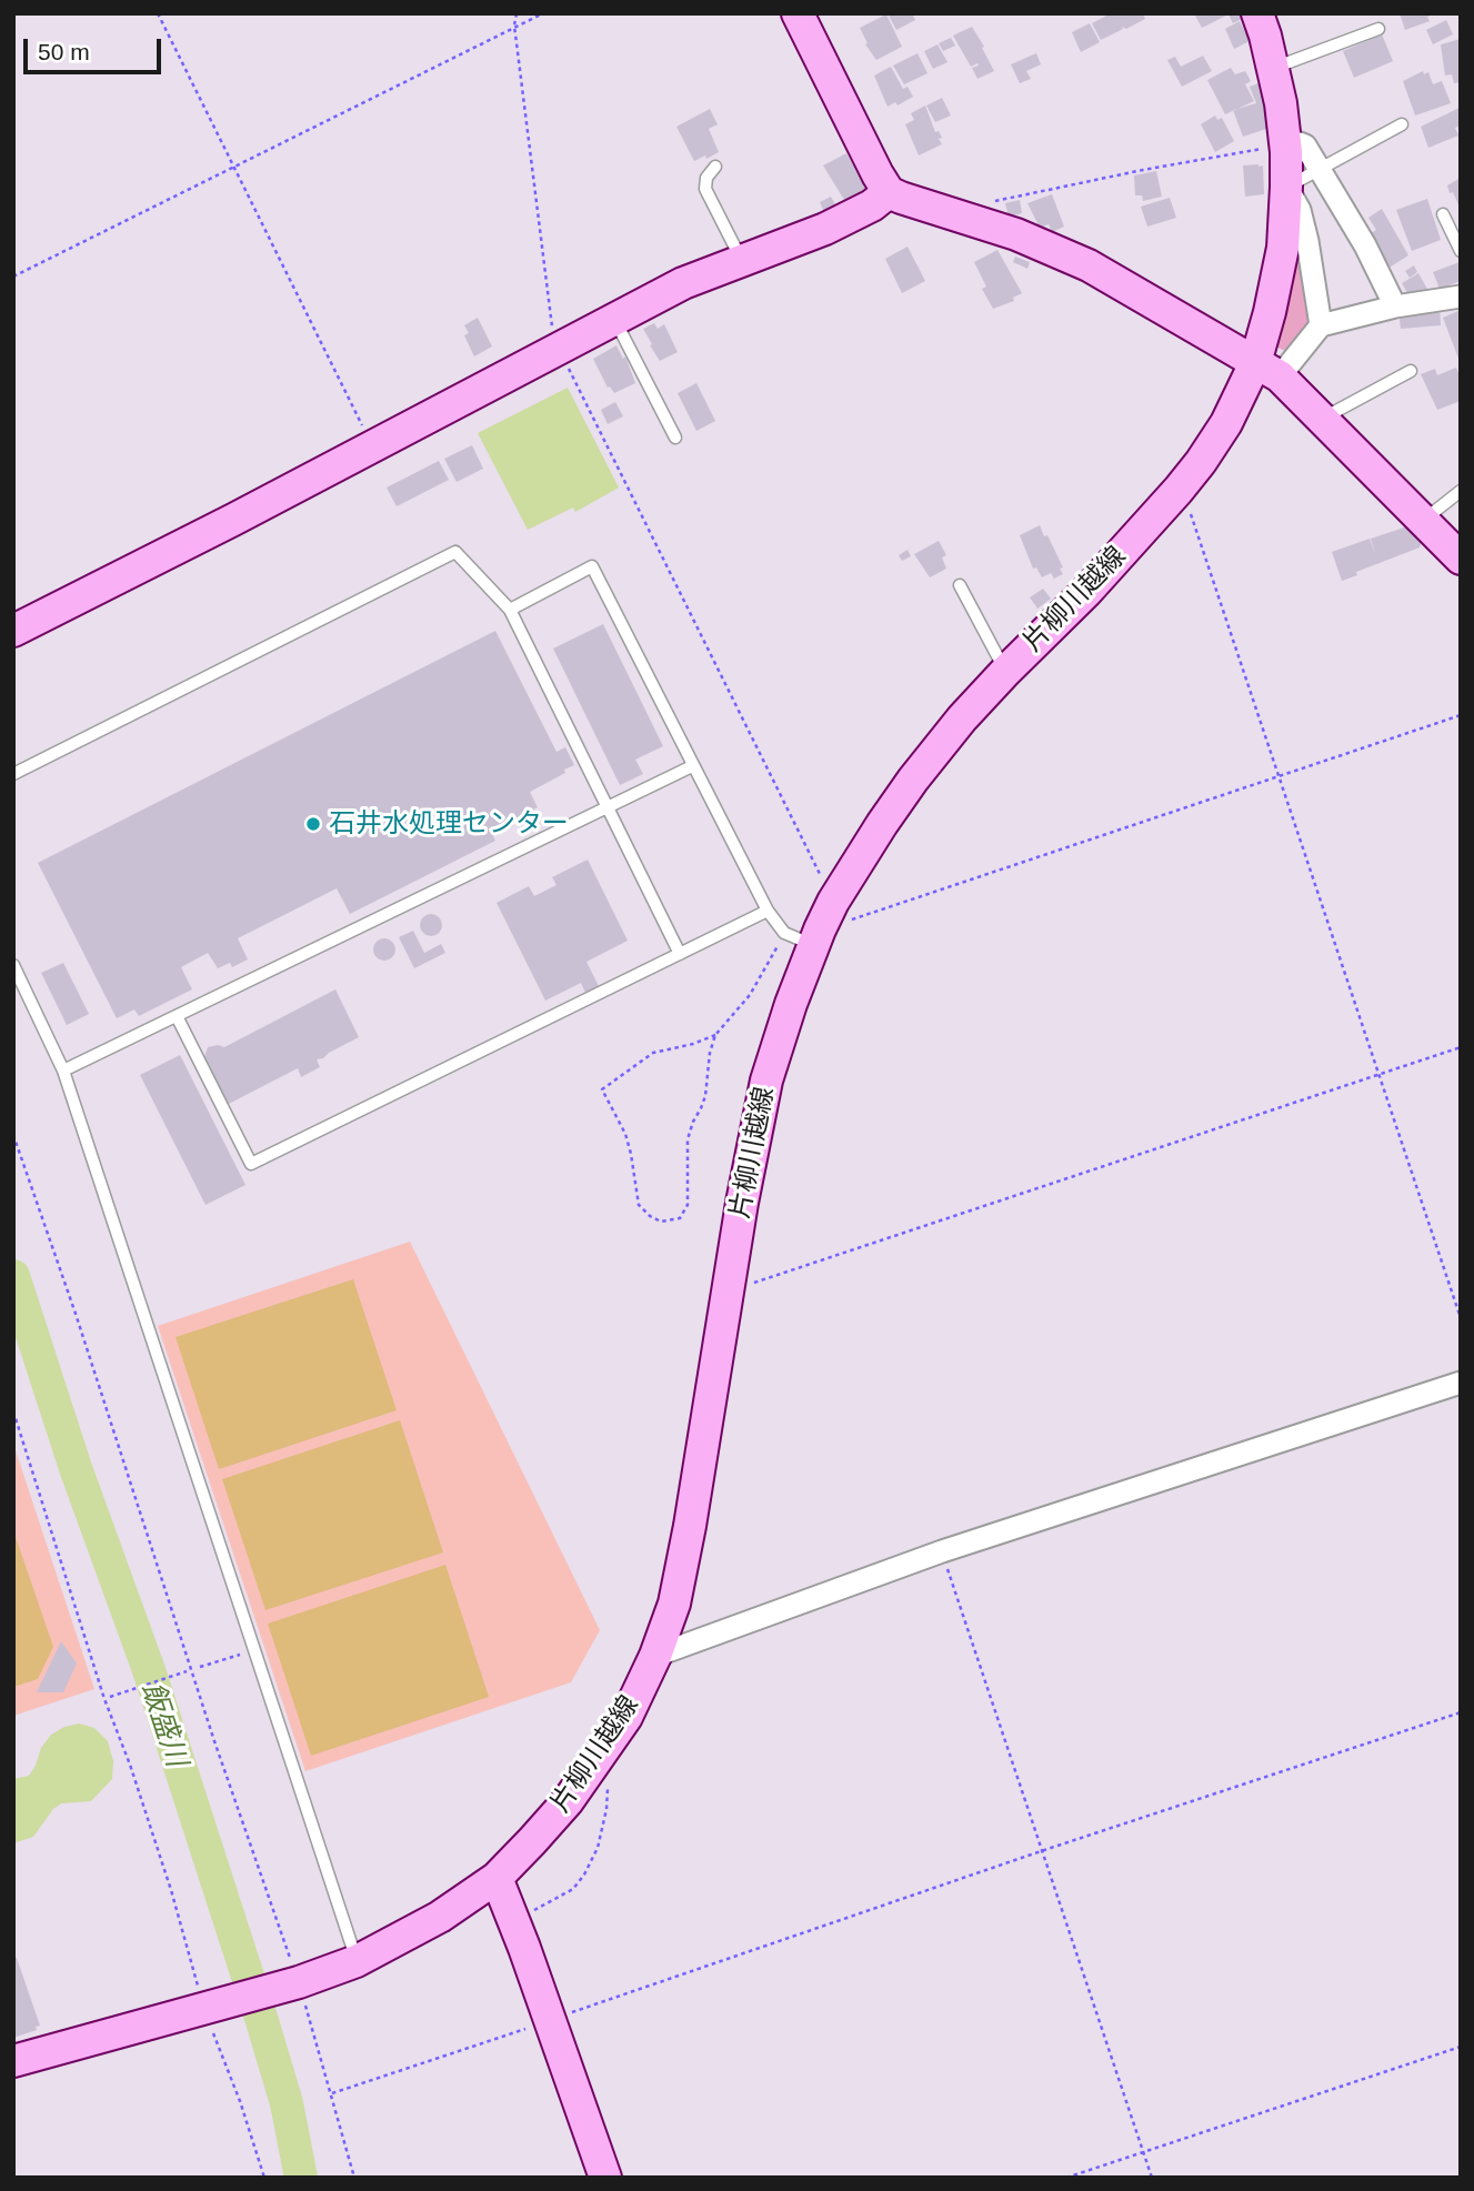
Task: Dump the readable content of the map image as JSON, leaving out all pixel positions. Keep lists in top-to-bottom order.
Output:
{
  "streets": {
    "main road": ["片柳川越線"]
  },
  "water": ["飯盛川"],
  "places": ["石井水処理センター"],
  "scale_bar": "50 m"
}
